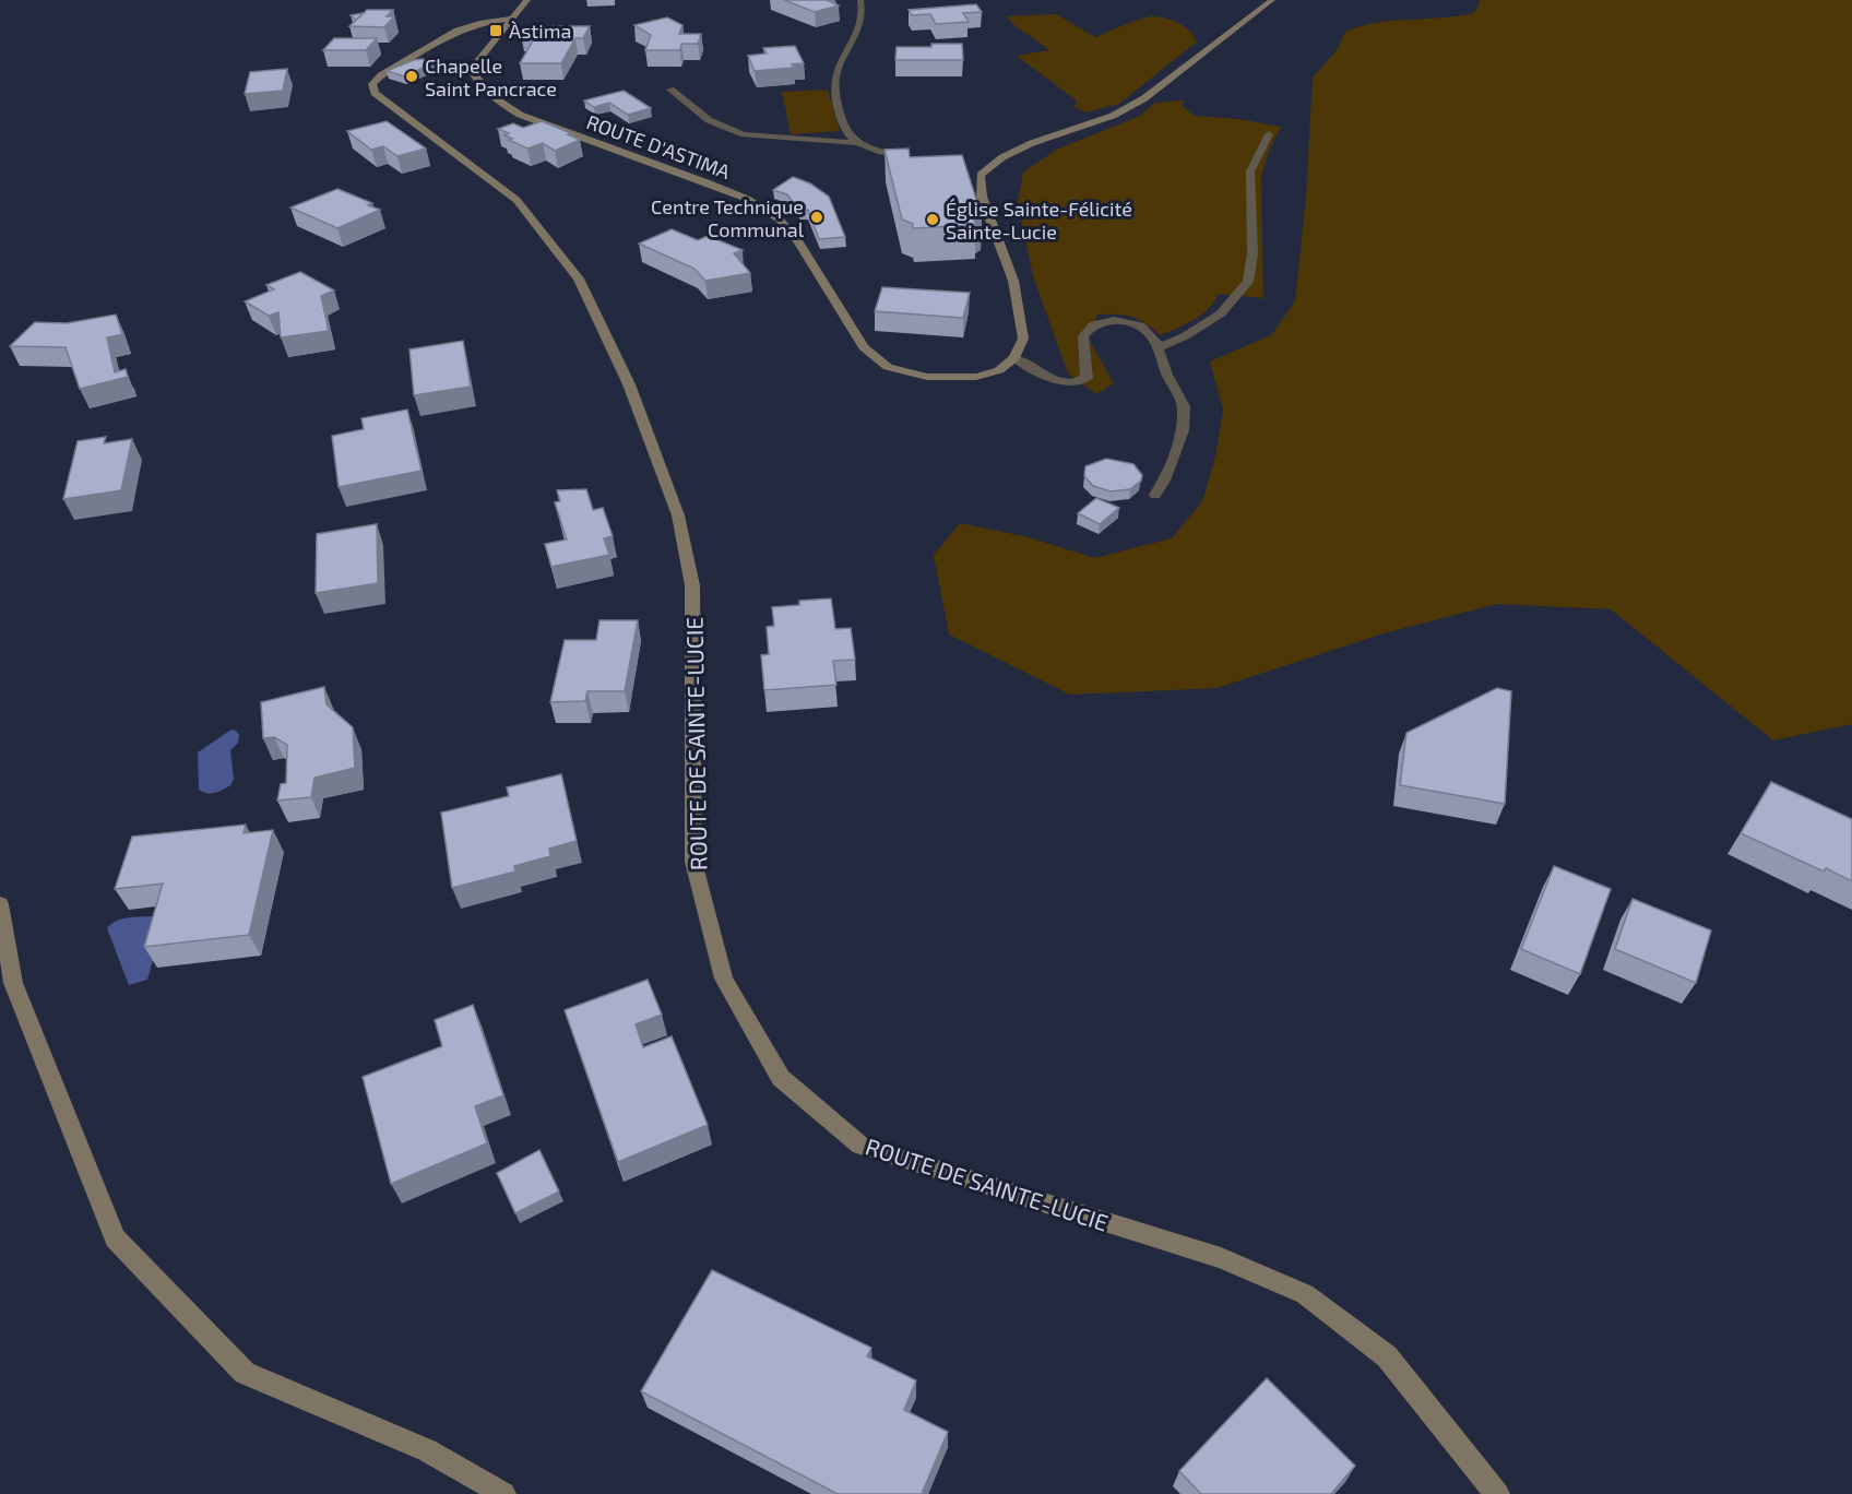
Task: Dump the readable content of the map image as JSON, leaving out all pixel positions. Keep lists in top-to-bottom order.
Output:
{
  "streets": {
    "street": ["ROUTE D'ASTIMA", "ROUTE DE SAINTE-LUCIE"]
  },
  "crossings": [
    ["ROUTE D'ASTIMA", "ROUTE DE SAINTE-LUCIE"]
  ],
  "places": {
    "transit": ["Àstima"],
    "other": ["Chapelle Saint Pancrace", "Centre Technique Communal", "Église Sainte-Félicité Sainte-Lucie"]
  }
}
